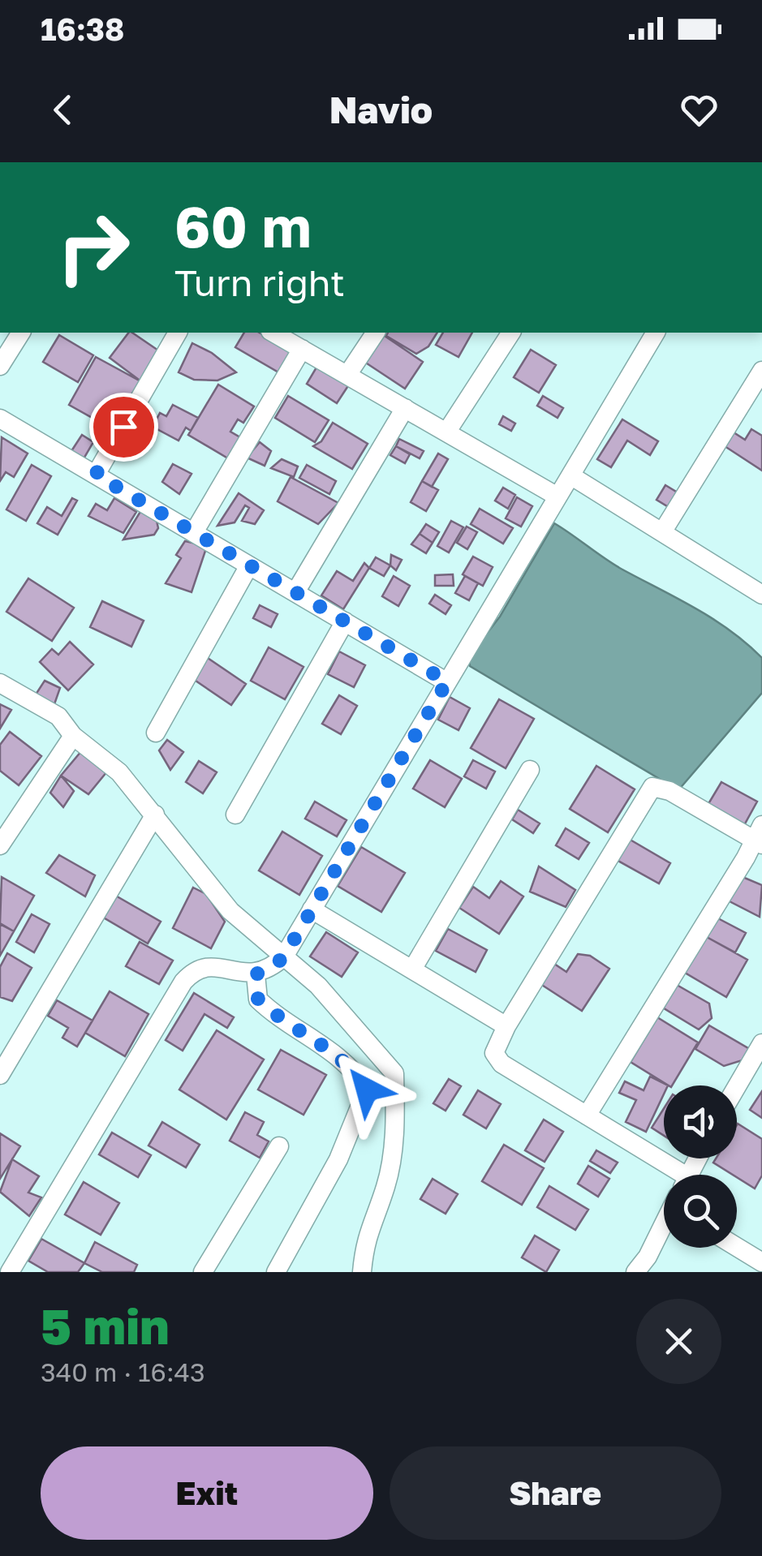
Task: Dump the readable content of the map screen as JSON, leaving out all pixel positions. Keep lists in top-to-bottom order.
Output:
{
  "page": {
    "status": "16:38",
    "header": "Navio",
    "turn": ["60 m", "Turn right"],
    "heading": ["5 min", "340 m · 16:43"],
    "buttons": ["Exit", "Share"]
  }
}
